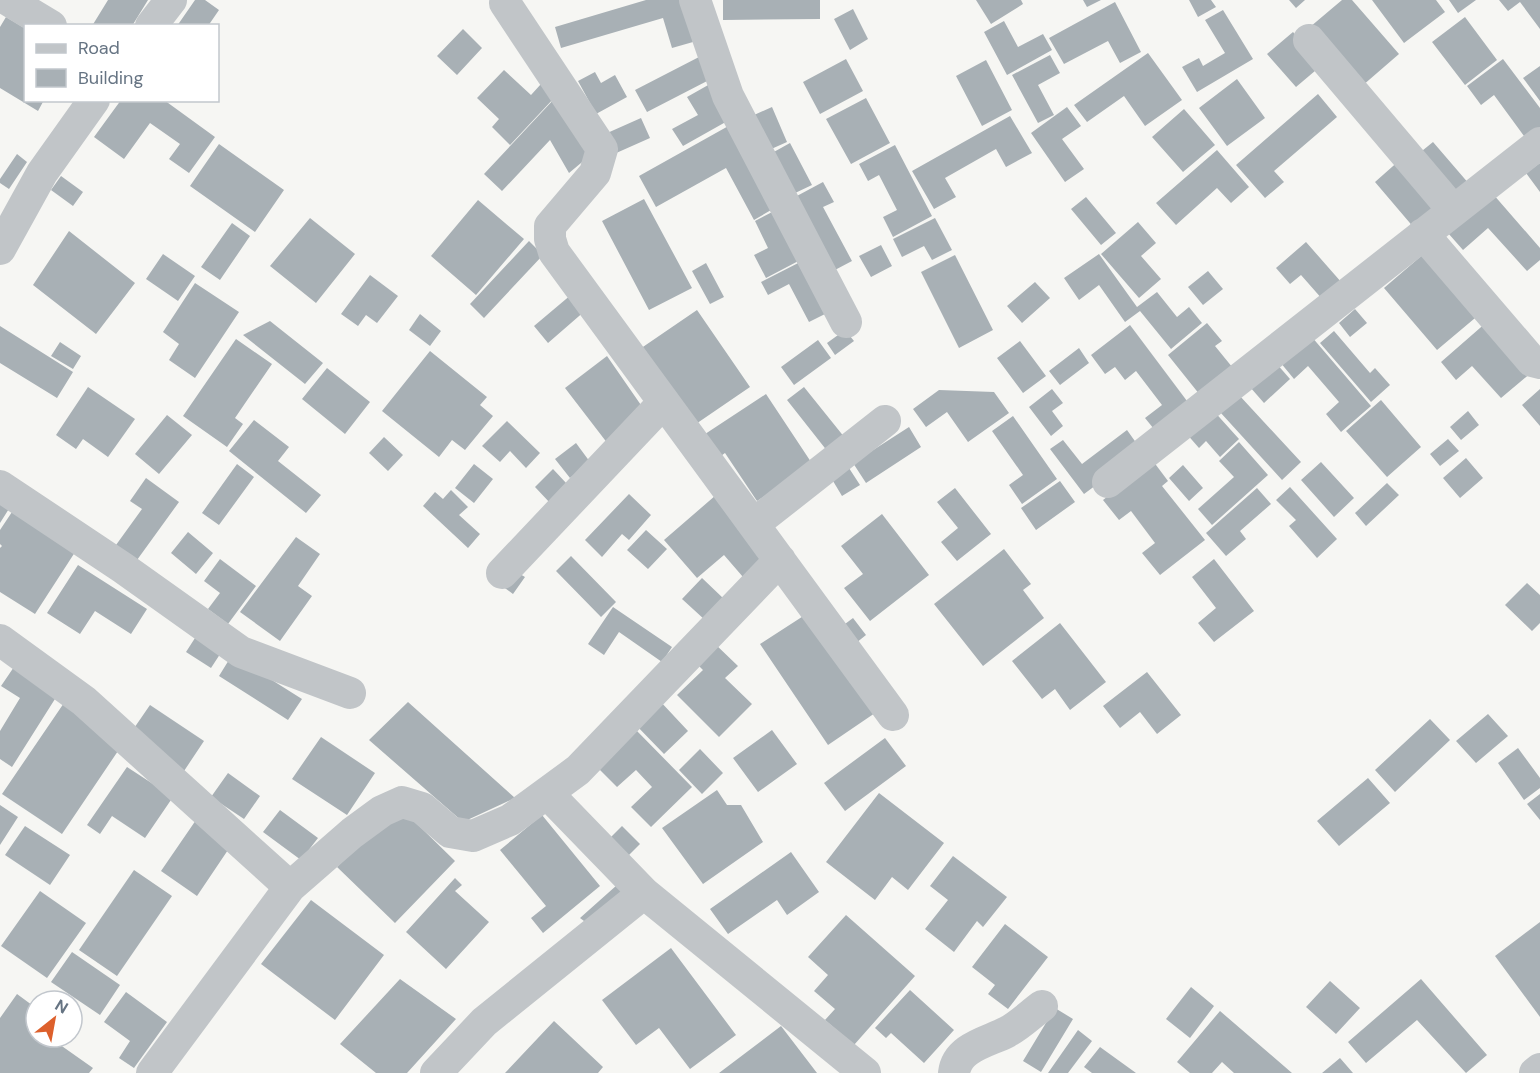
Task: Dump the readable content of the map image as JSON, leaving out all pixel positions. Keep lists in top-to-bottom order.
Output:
{
  "legend": ["Road", "Building"],
  "north": "top right"
}
